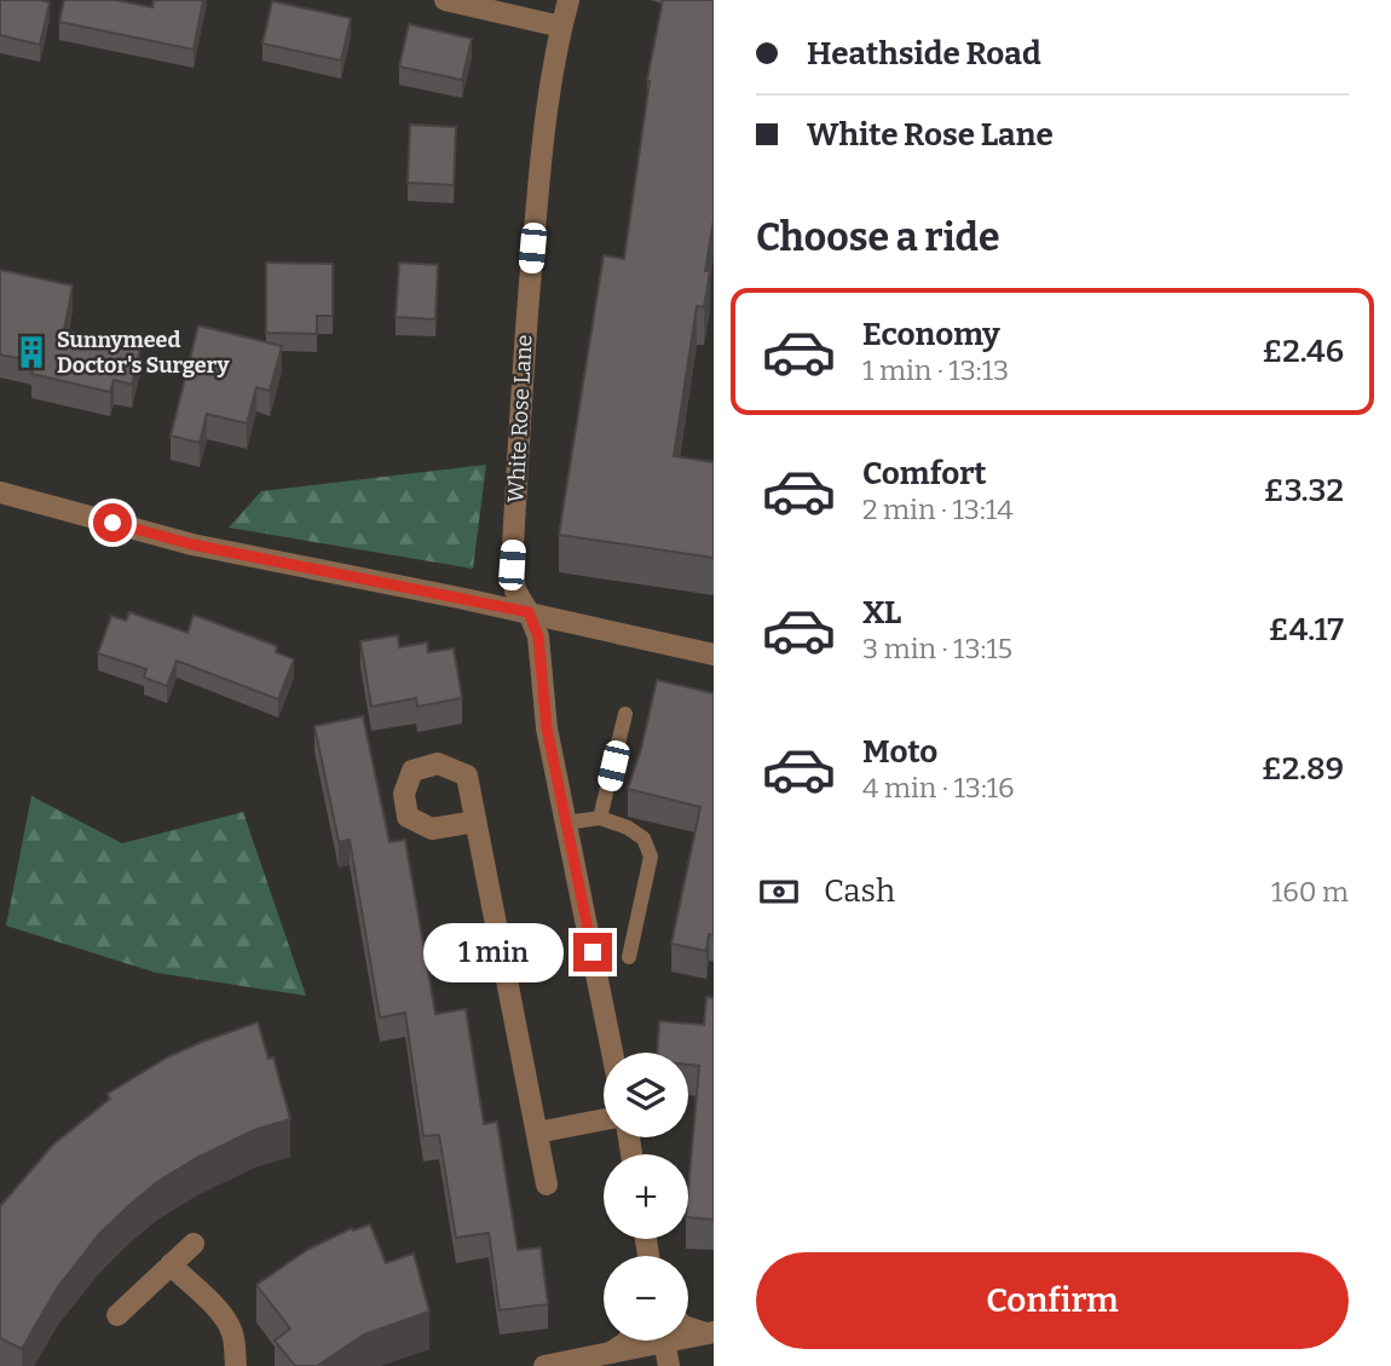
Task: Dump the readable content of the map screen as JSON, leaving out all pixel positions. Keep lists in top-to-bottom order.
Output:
{
  "streets": {
    "street": ["White Rose Lane"]
  },
  "places": {
    "building": ["Sunnymeed Doctor's Surgery"]
  },
  "page": {
    "banner": ["Heathside Road", "White Rose Lane"],
    "heading": "Choose a ride",
    "list": [
      {
        "name": "Economy",
        "note": "1 min · 13:13",
        "value": "£2.46"
      },
      {
        "name": "Comfort",
        "note": "2 min · 13:14",
        "value": "£3.32"
      },
      {
        "name": "XL",
        "note": "3 min · 13:15",
        "value": "£4.17"
      },
      {
        "name": "Moto",
        "note": "4 min · 13:16",
        "value": "£2.89"
      }
    ],
    "pay": ["Cash", "160 m"],
    "bubble": "1 min",
    "map_buttons": ["+", "−"],
    "buttons": "Confirm"
  }
}
